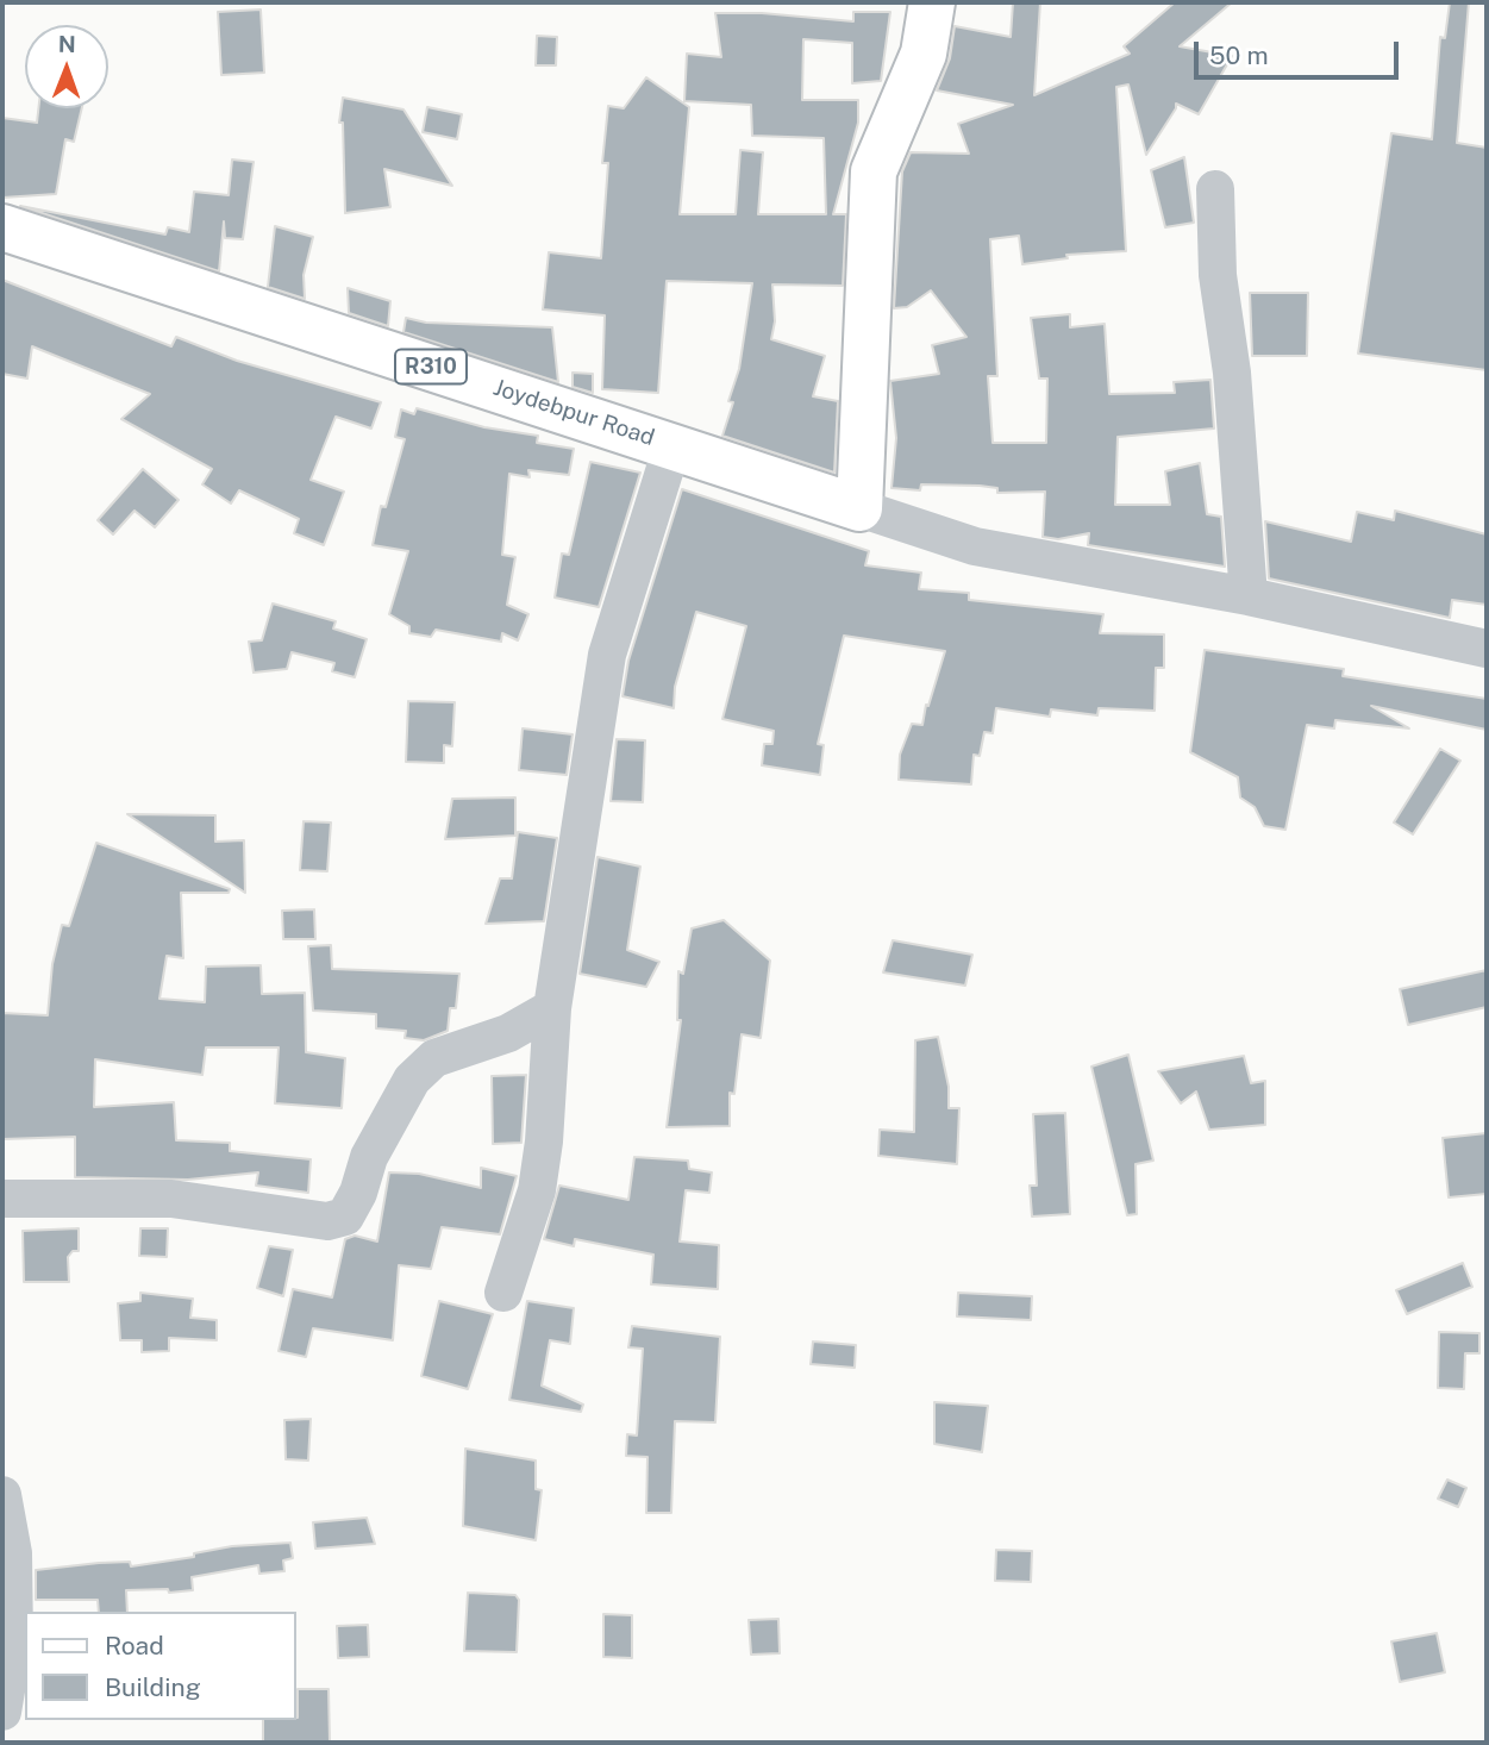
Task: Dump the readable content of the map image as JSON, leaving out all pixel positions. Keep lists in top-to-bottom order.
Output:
{
  "streets": {
    "main road": ["R310", "Joydebpur Road"]
  },
  "legend": ["Road", "Building"],
  "scale_bar": "50 m",
  "north": "top"
}
